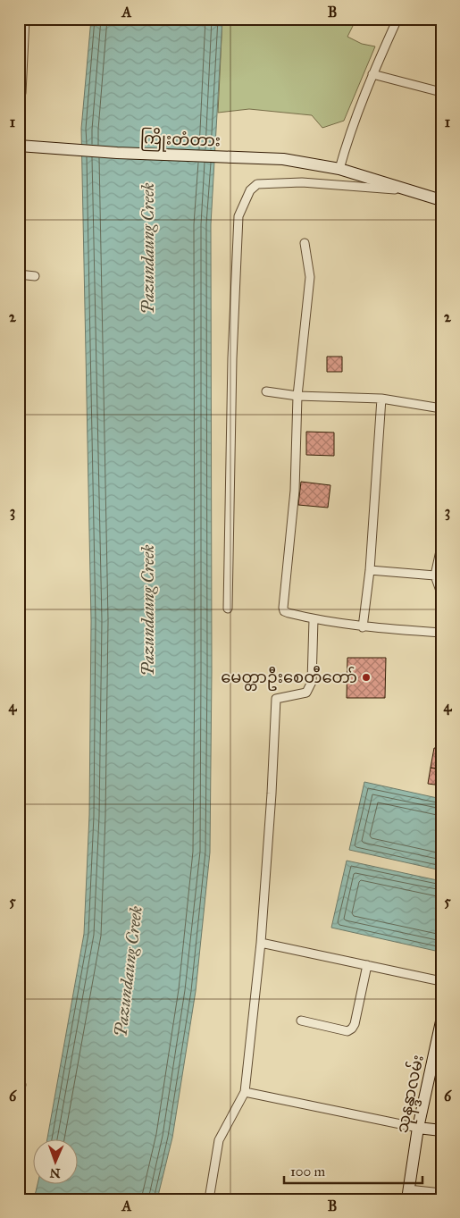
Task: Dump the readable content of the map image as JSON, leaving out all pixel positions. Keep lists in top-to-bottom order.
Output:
{
  "streets": {
    "main road": ["ကြိုးတံတား", "သုနန္ဒာလမ်း"]
  },
  "water": ["Pazundaung Creek"],
  "places": ["မေတ္တာဦးစေတီတော်"],
  "scale_bar": "100 m",
  "north": "bottom",
  "grid": {
    "columns": ["A", "B"],
    "rows": [
      "1",
      "2",
      "3",
      "4",
      "5",
      "6"
    ]
  }
}
